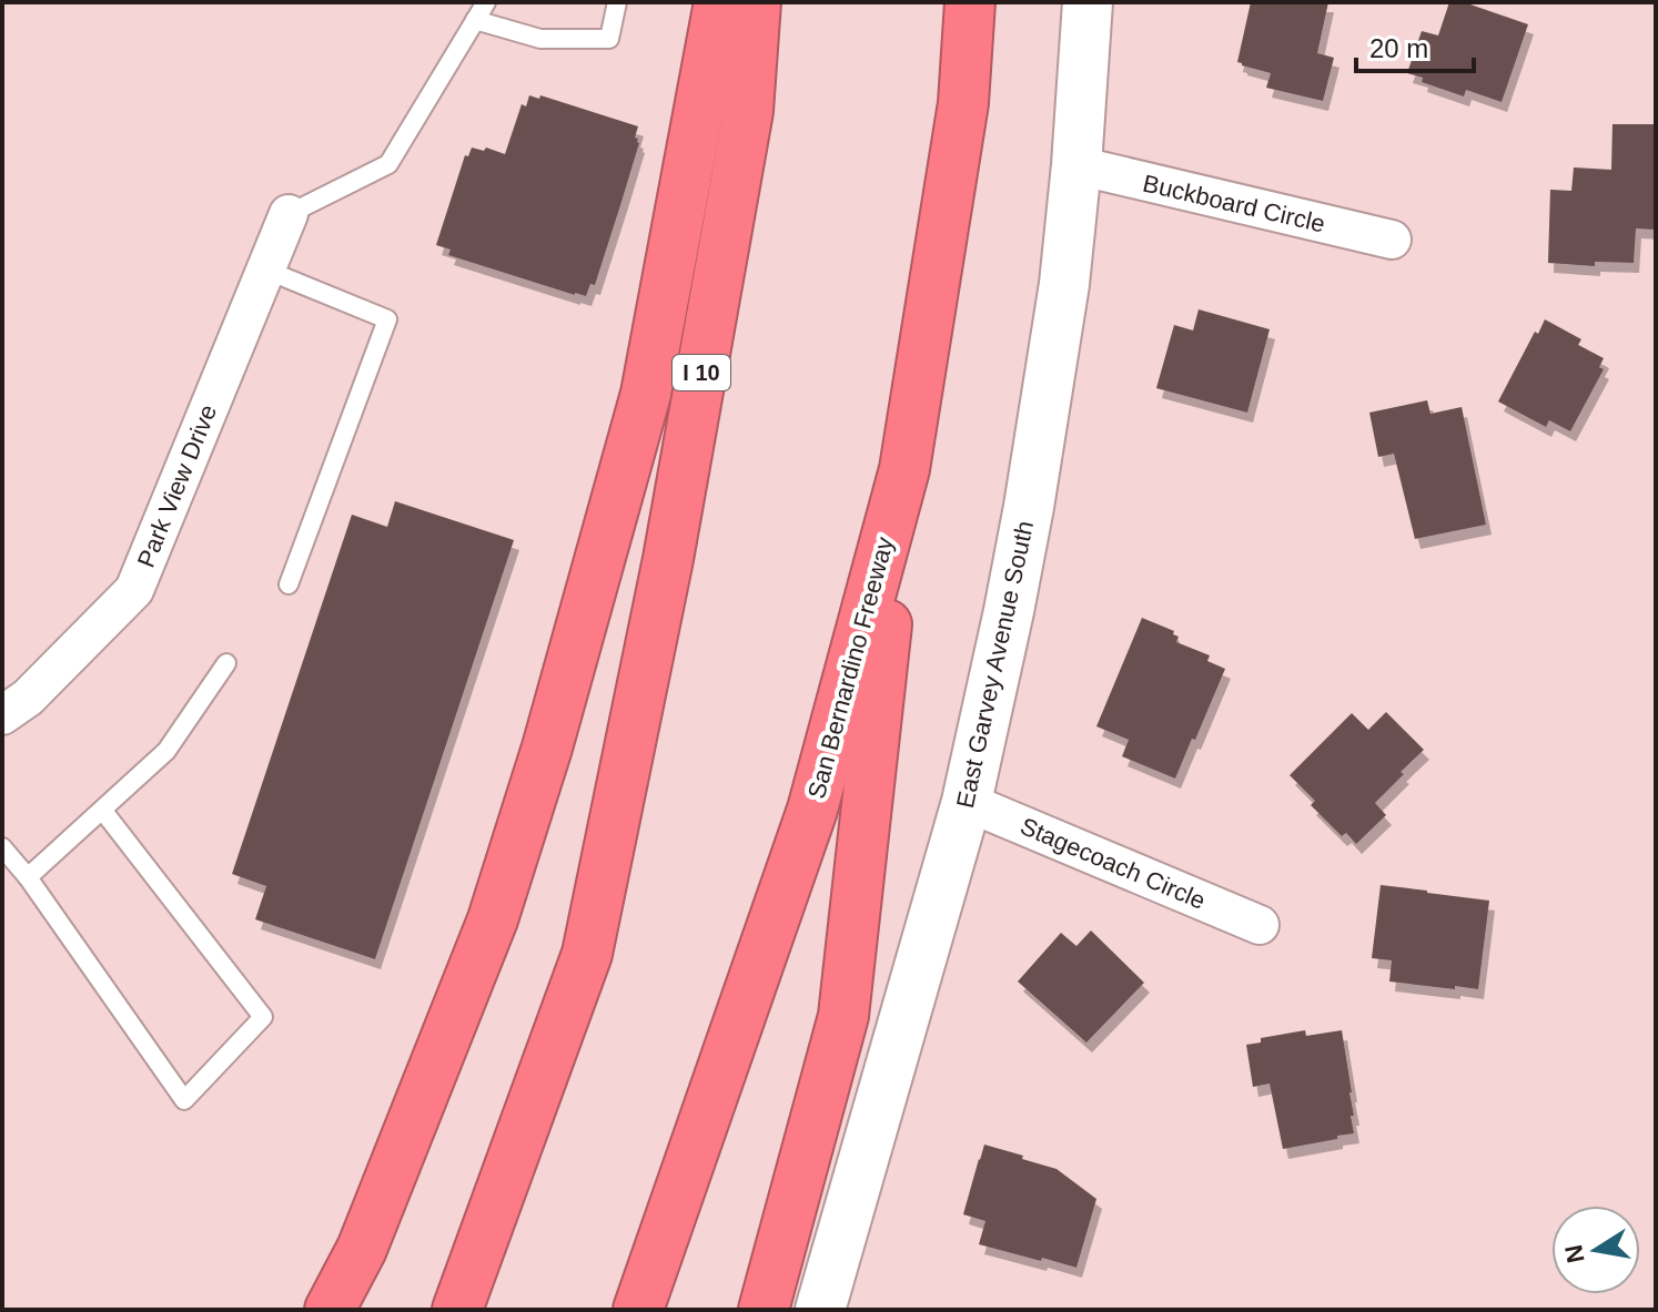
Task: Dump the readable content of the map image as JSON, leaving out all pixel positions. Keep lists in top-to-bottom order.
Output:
{
  "streets": {
    "highway": ["I 10", "San Bernardino Freeway"],
    "street": [
      "Buckboard Circle",
      "Park View Drive",
      "East Garvey Avenue South",
      "Stagecoach Circle"
    ]
  },
  "crossings": [
    ["Buckboard Circle", "East Garvey Avenue South"],
    ["East Garvey Avenue South", "Stagecoach Circle"]
  ],
  "scale_bar": "20 m",
  "north": "left"
}
